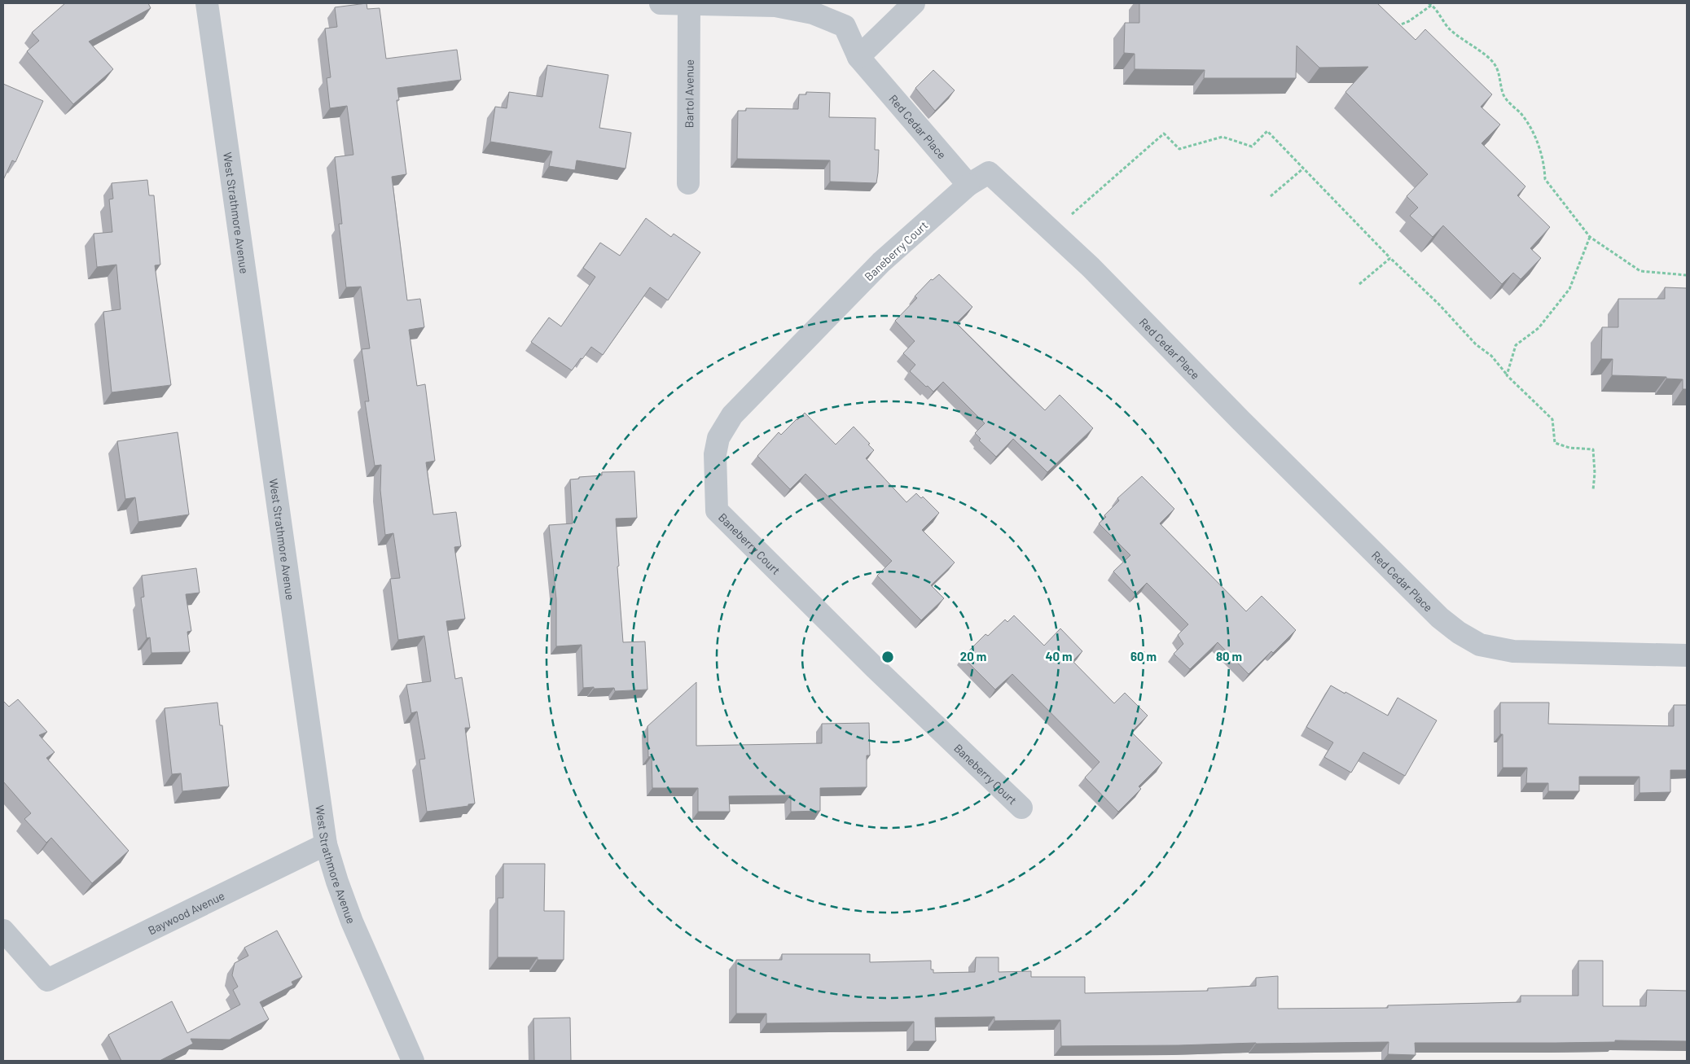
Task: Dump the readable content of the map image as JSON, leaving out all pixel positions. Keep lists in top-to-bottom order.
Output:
{
  "streets": {
    "street": [
      "Bartol Avenue",
      "Red Cedar Place",
      "West Strathmore Avenue",
      "Baneberry Court",
      "Baywood Avenue"
    ]
  },
  "crossings": [
    ["Bartol Avenue", "Red Cedar Place"],
    ["Red Cedar Place", "Baneberry Court"],
    ["West Strathmore Avenue", "Baywood Avenue"]
  ],
  "rings": [
    "20 m",
    "40 m",
    "60 m",
    "80 m"
  ]
}
